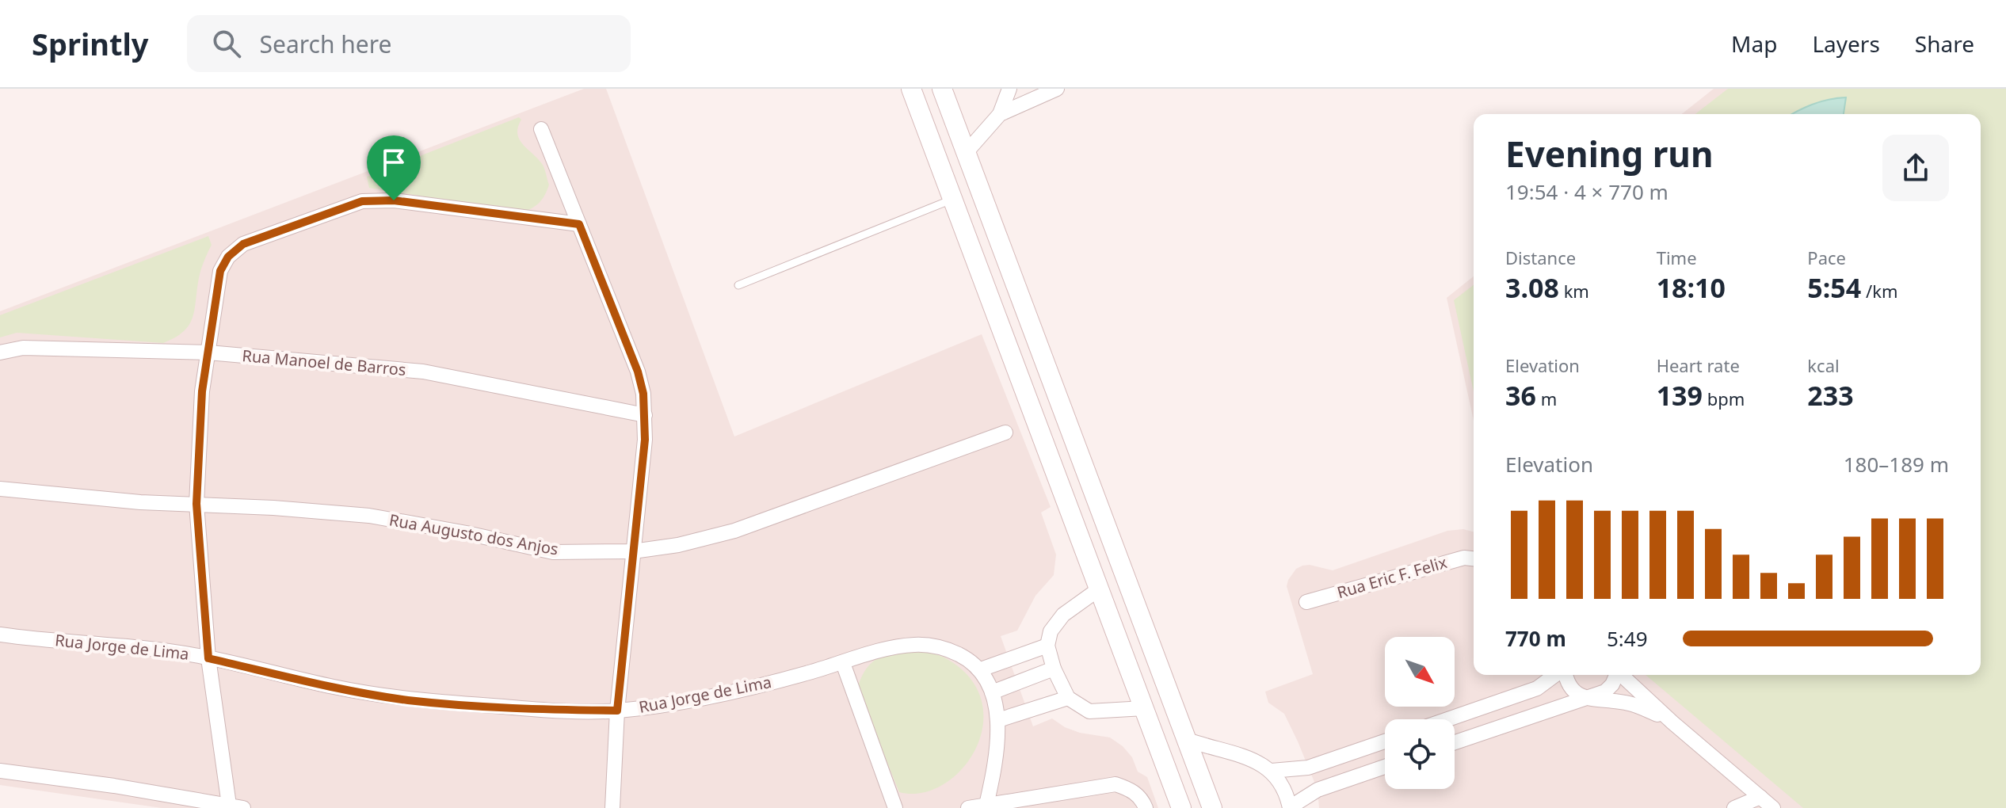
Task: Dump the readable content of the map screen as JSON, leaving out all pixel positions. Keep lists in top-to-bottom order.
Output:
{
  "streets": {
    "street": [
      "Rua Manoel de Barros",
      "Rua Augusto dos Anjos",
      "Rua Eric F. Felix",
      "Rua Jorge de Lima"
    ]
  },
  "north": "bottom right",
  "page": {
    "header": "Sprintly",
    "search": "Search here",
    "nav": ["Map", "Layers", "Share"],
    "heading": ["Evening run", "19:54 · 4 × 770 m"],
    "stats": [
      ["Distance", "3.08 km"],
      ["Time", "18:10"],
      ["Pace", "5:54 /km"],
      ["Elevation", "36 m"],
      ["Heart rate", "139 bpm"],
      ["kcal", "233"]
    ],
    "chart": ["Elevation", "180–189 m"],
    "list": [
      {
        "name": "770 m",
        "note": "5:49"
      }
    ]
  }
}
